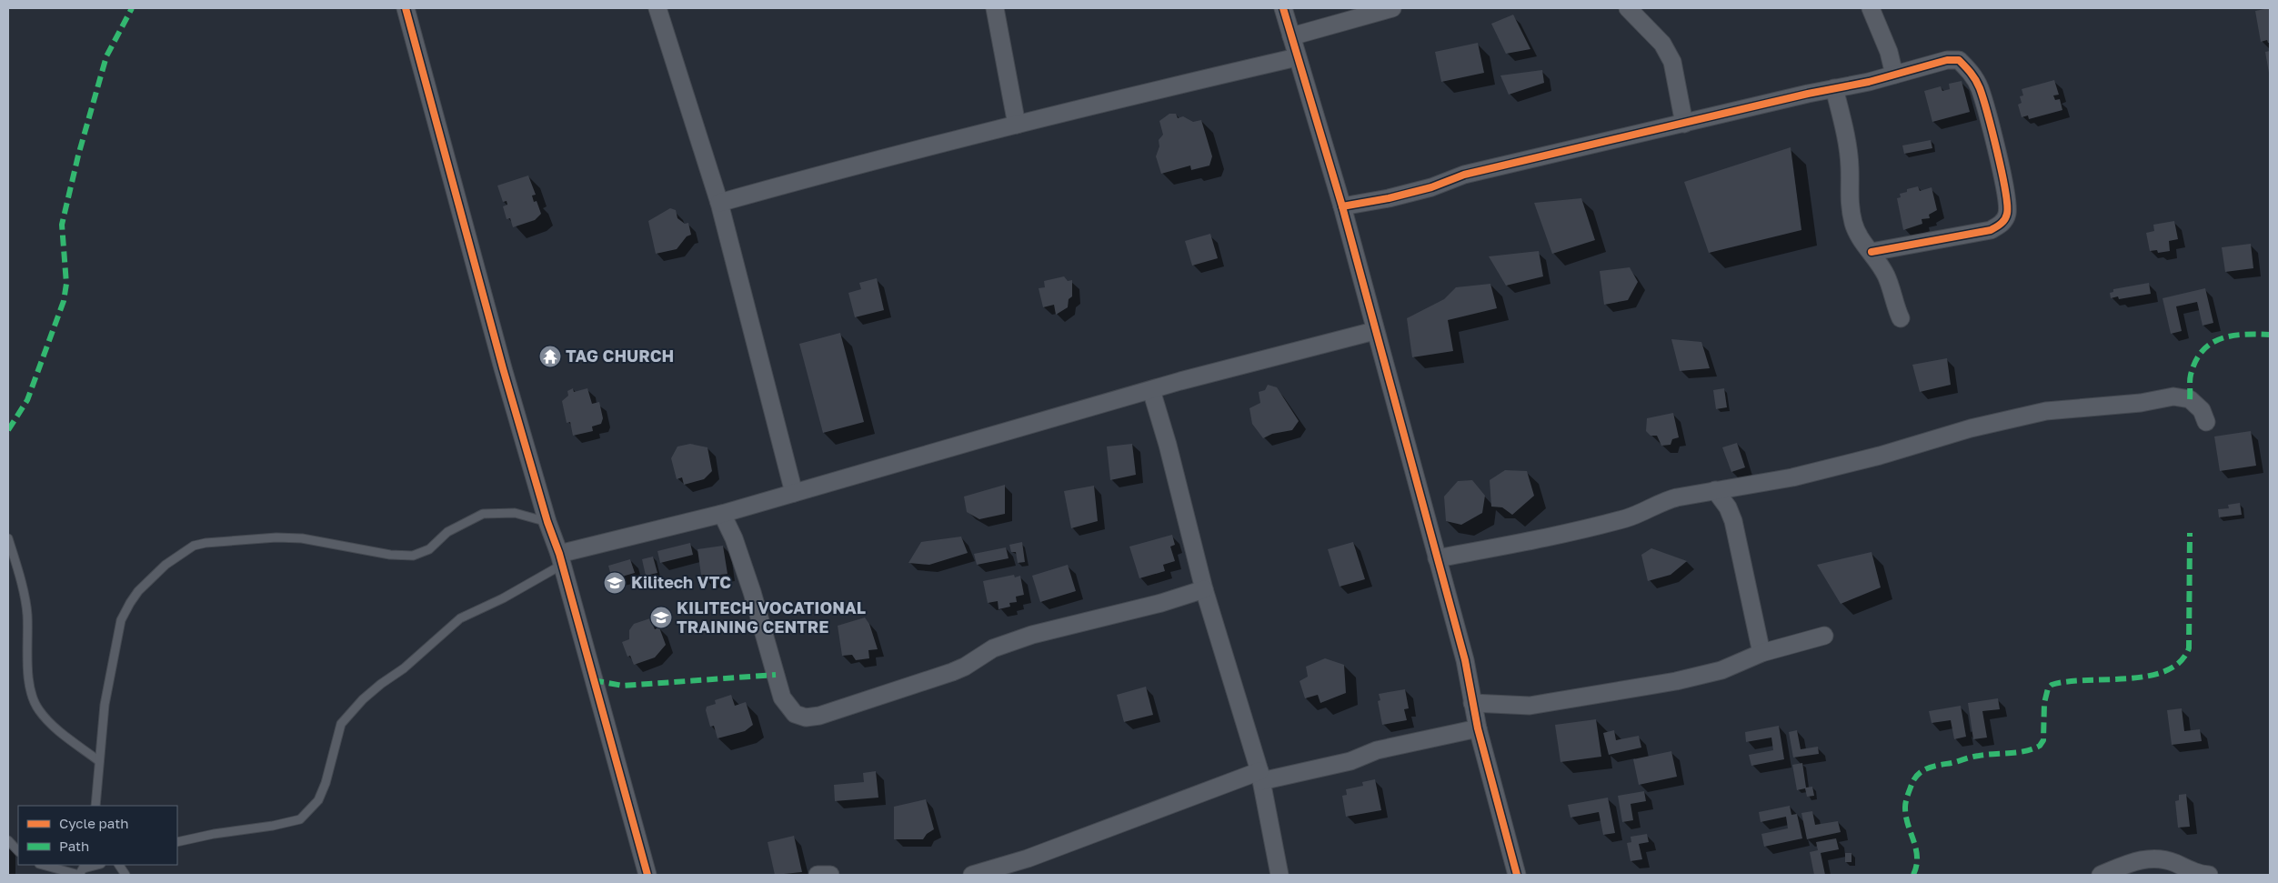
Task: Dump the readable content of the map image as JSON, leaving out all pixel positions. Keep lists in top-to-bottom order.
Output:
{
  "places": {
    "temple": ["TAG CHURCH"],
    "school or university": ["Kilitech VTC", "KILITECH VOCATIONAL TRAINING CENTRE"]
  },
  "legend": ["Cycle path", "Path"]
}
